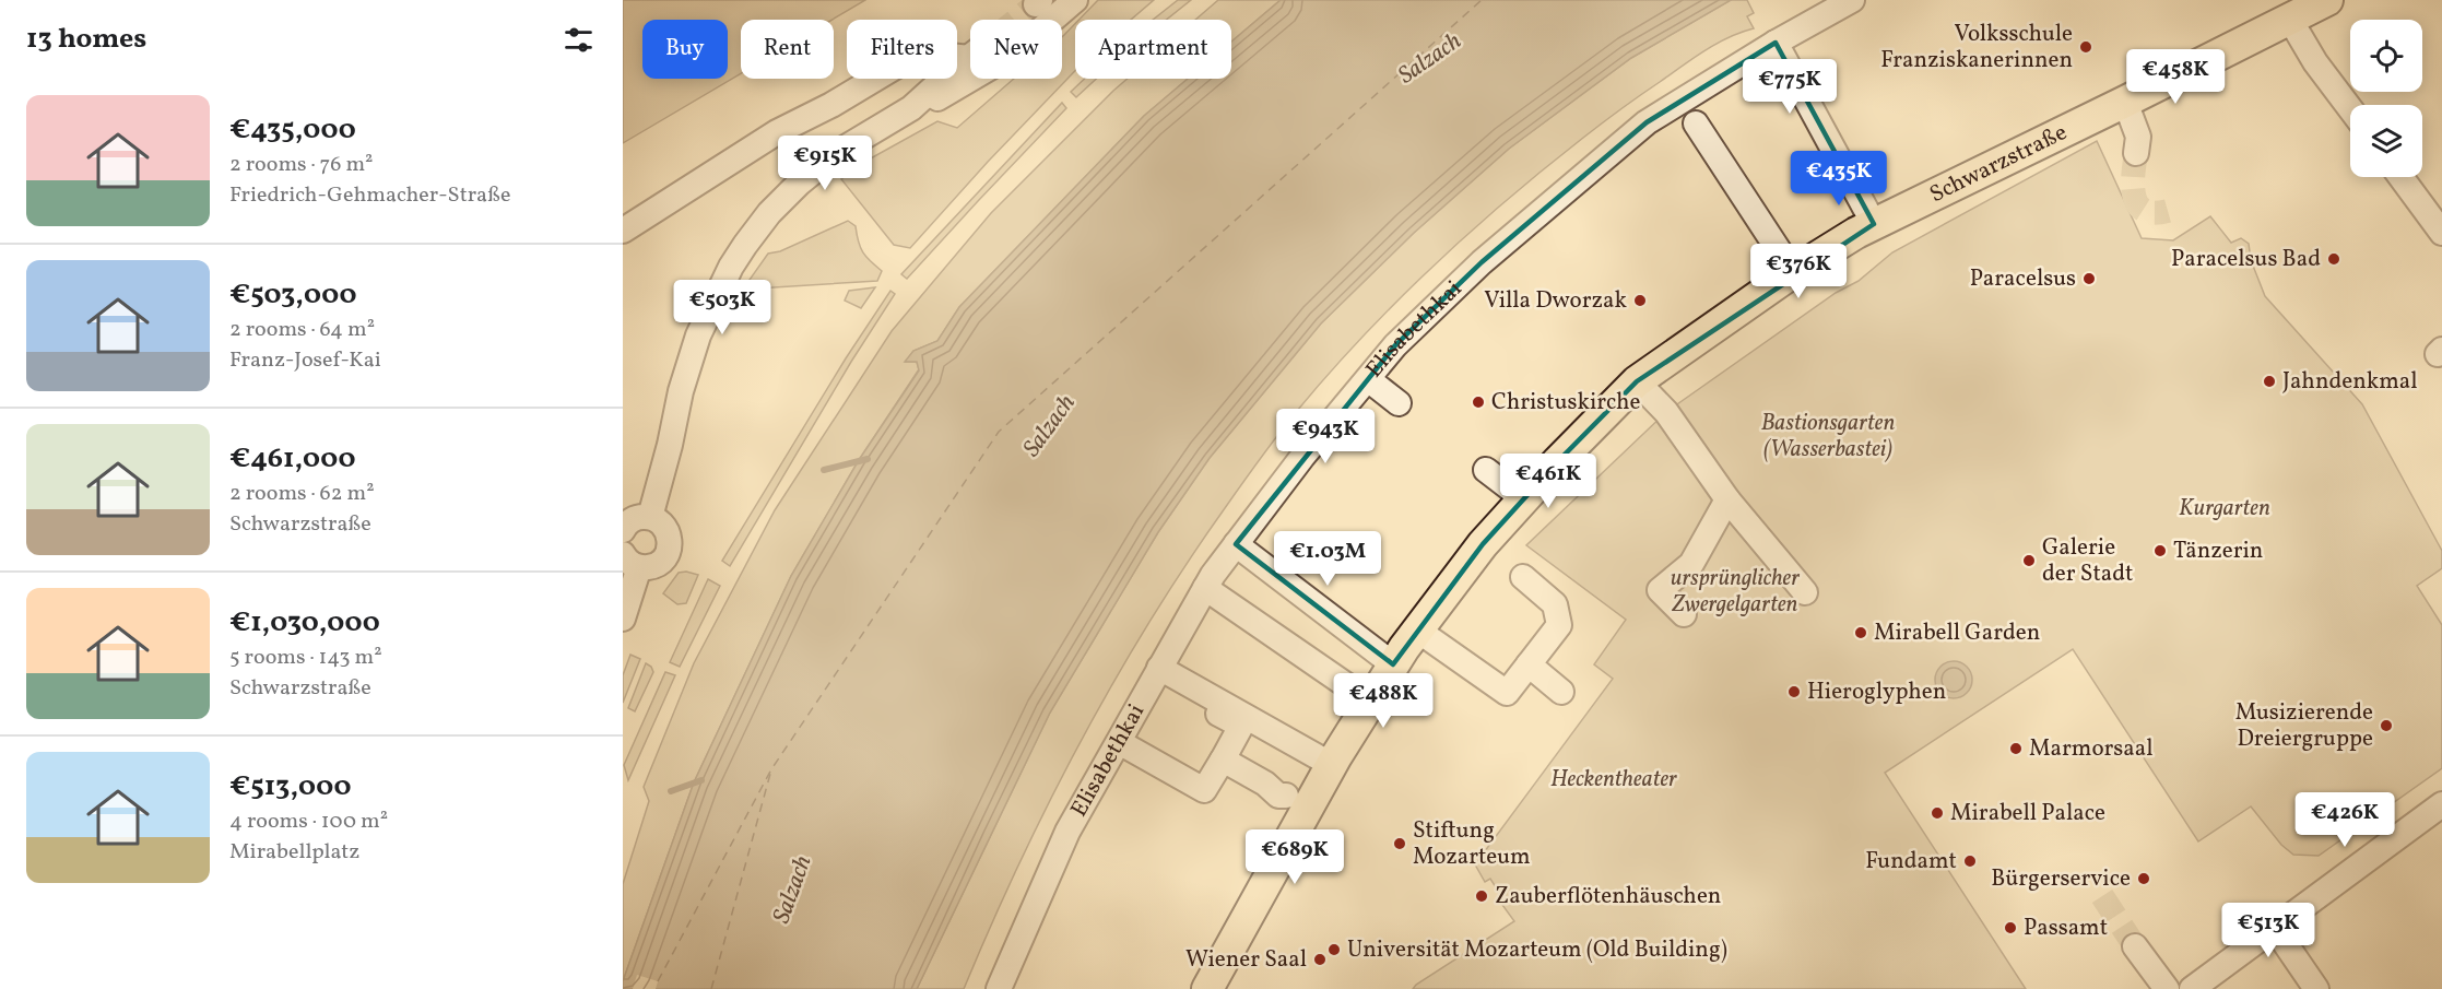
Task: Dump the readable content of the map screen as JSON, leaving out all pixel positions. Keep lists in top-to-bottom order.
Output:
{
  "streets": {
    "main road": ["Schwarzstraße"],
    "street": ["Elisabethkai"]
  },
  "water": ["Salzach"],
  "parks": [
    "Bastionsgarten (Wasserbastei)",
    "Kurgarten",
    "ursprünglicher Zwergelgarten",
    "Heckentheater"
  ],
  "places": [
    "Volksschule Franziskanerinnen",
    "Paracelsus Bad",
    "Paracelsus",
    "Villa Dworzak",
    "Jahndenkmal",
    "Christuskirche",
    "Tänzerin",
    "Galerie der Stadt",
    "Mirabell Garden",
    "Hieroglyphen",
    "Musizierende Dreiergruppe",
    "Marmorsaal",
    "Mirabell Palace",
    "Stiftung Mozarteum",
    "Fundamt",
    "Bürgerservice",
    "Zauberflötenhäuschen",
    "Passamt",
    "Universität Mozarteum (Old Building)",
    "Wiener Saal"
  ],
  "page": {
    "heading": "13 homes",
    "chip": [
      "Buy",
      "Rent",
      "Filters",
      "New",
      "Apartment"
    ],
    "price": [
      "€458K",
      "€775K",
      "€915K",
      "€435K",
      "€376K",
      "€503K",
      "€943K",
      "€461K",
      "€1.03M",
      "€488K",
      "€426K",
      "€689K",
      "€513K"
    ],
    "list": [
      {
        "name": "€435,000",
        "note": "2 rooms · 76 m² · Friedrich-Gehmacher-Straße"
      },
      {
        "name": "€503,000",
        "note": "2 rooms · 64 m² · Franz-Josef-Kai"
      },
      {
        "name": "€461,000",
        "note": "2 rooms · 62 m² · Schwarzstraße"
      },
      {
        "name": "€1,030,000",
        "note": "5 rooms · 143 m² · Schwarzstraße"
      },
      {
        "name": "€513,000",
        "note": "4 rooms · 100 m² · Mirabellplatz"
      }
    ]
  }
}
